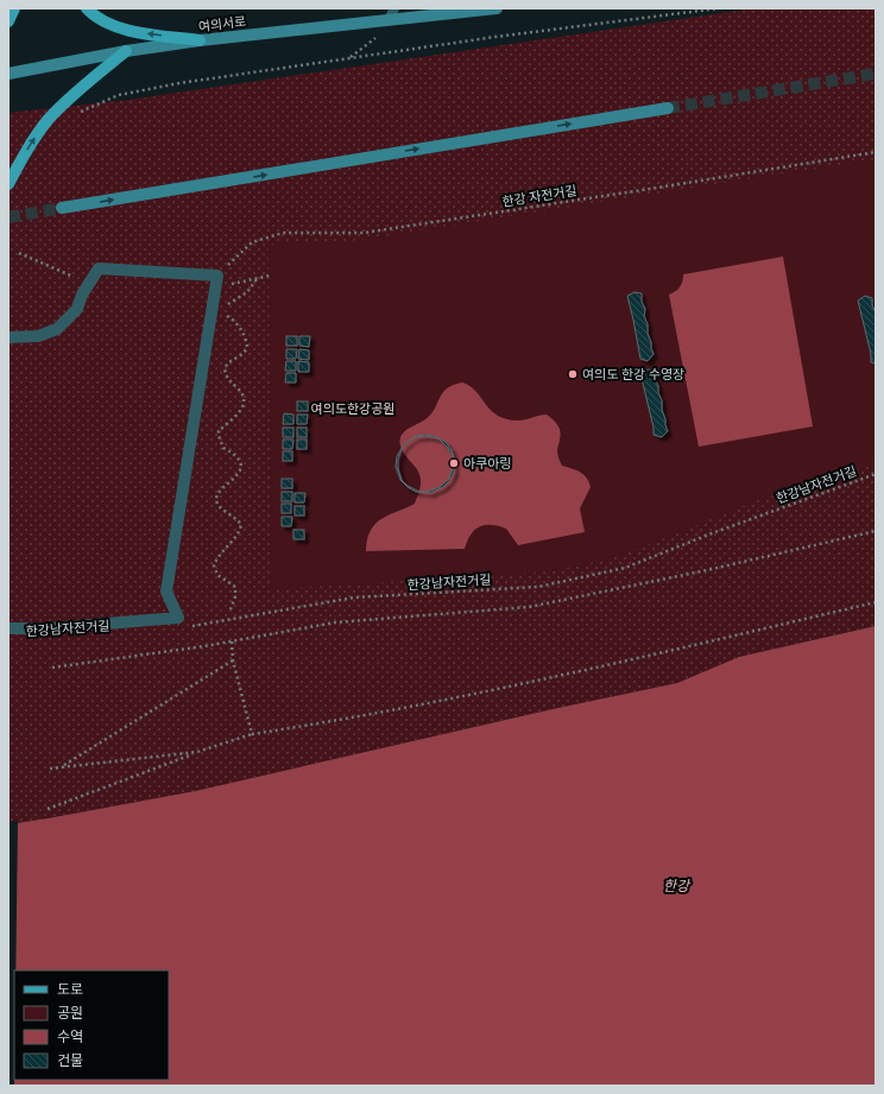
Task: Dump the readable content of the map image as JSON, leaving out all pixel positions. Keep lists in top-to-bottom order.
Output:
{
  "streets": {
    "main road": ["여의서로"],
    "path": ["한강 자전거길", "한강남자전거길"]
  },
  "water": ["한강"],
  "parks": ["여의도한강공원"],
  "places": ["여의도 한강 수영장", "아쿠아링"],
  "legend": [
    "도로",
    "공원",
    "수역",
    "건물"
  ]
}
